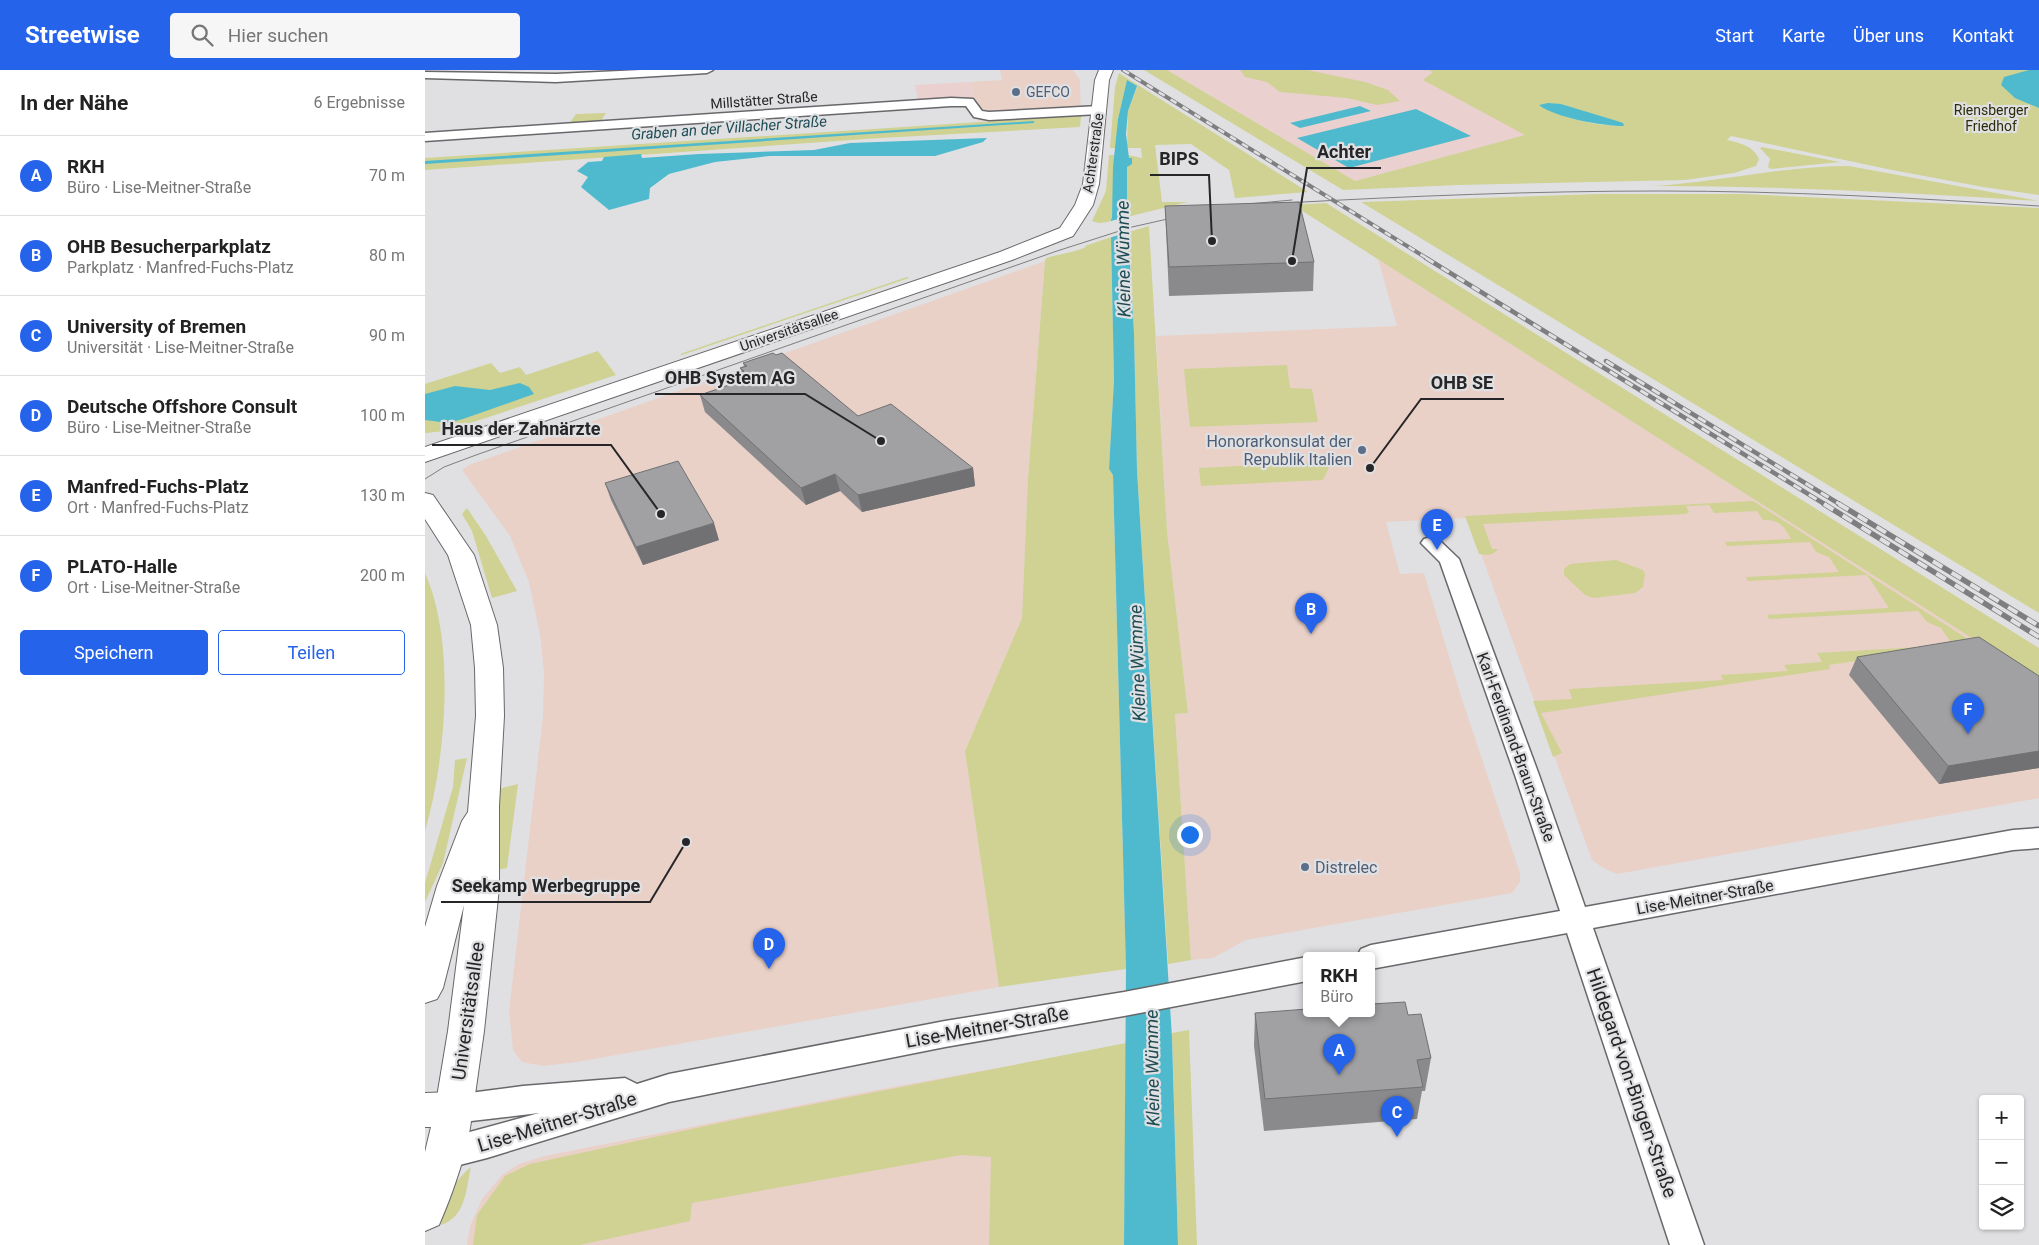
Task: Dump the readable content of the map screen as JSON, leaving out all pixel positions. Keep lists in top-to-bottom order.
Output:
{
  "streets": {
    "street": [
      "Millstätter Straße",
      "Achterstraße",
      "Universitätsallee",
      "Karl-Ferdinand-Braun-Straße",
      "Lise-Meitner-Straße",
      "Hildegard-von-Bingen-Straße"
    ]
  },
  "crossings": [
    ["Millstätter Straße", "Achterstraße"],
    ["Achterstraße", "Universitätsallee"],
    ["Universitätsallee", "Lise-Meitner-Straße"],
    ["Karl-Ferdinand-Braun-Straße", "Lise-Meitner-Straße"],
    ["Karl-Ferdinand-Braun-Straße", "Hildegard-von-Bingen-Straße"],
    ["Lise-Meitner-Straße", "Hildegard-von-Bingen-Straße"]
  ],
  "water": ["Graben an der Villacher Straße", "Kleine Wümme"],
  "parks": ["Riensberger Friedhof"],
  "places": [
    "GEFCO",
    "BIPS",
    "Achter",
    "OHB System AG",
    "Honorarkonsulat der Republik Italien",
    "OHB SE",
    "Haus der Zahnärzte",
    "Seekamp Werbegruppe",
    "Distrelec"
  ],
  "page": {
    "header": "Streetwise",
    "search": "Hier suchen",
    "nav": [
      "Start",
      "Karte",
      "Über uns",
      "Kontakt"
    ],
    "heading": ["In der Nähe", "6 Ergebnisse"],
    "list": [
      {
        "mark": "A",
        "name": "RKH",
        "note": "Büro · Lise-Meitner-Straße",
        "value": "70 m"
      },
      {
        "mark": "B",
        "name": "OHB Besucherparkplatz",
        "note": "Parkplatz · Manfred-Fuchs-Platz",
        "value": "80 m"
      },
      {
        "mark": "C",
        "name": "University of Bremen",
        "note": "Universität · Lise-Meitner-Straße",
        "value": "90 m"
      },
      {
        "mark": "D",
        "name": "Deutsche Offshore Consult",
        "note": "Büro · Lise-Meitner-Straße",
        "value": "100 m"
      },
      {
        "mark": "E",
        "name": "Manfred-Fuchs-Platz",
        "note": "Ort · Manfred-Fuchs-Platz",
        "value": "130 m"
      },
      {
        "mark": "F",
        "name": "PLATO-Halle",
        "note": "Ort · Lise-Meitner-Straße",
        "value": "200 m"
      }
    ],
    "pins": [
      "E",
      "B",
      "F",
      "D",
      "A",
      "C"
    ],
    "buttons": ["Speichern", "Teilen"],
    "popup": ["RKH", "Büro"],
    "map_buttons": ["+", "−"]
  }
}
